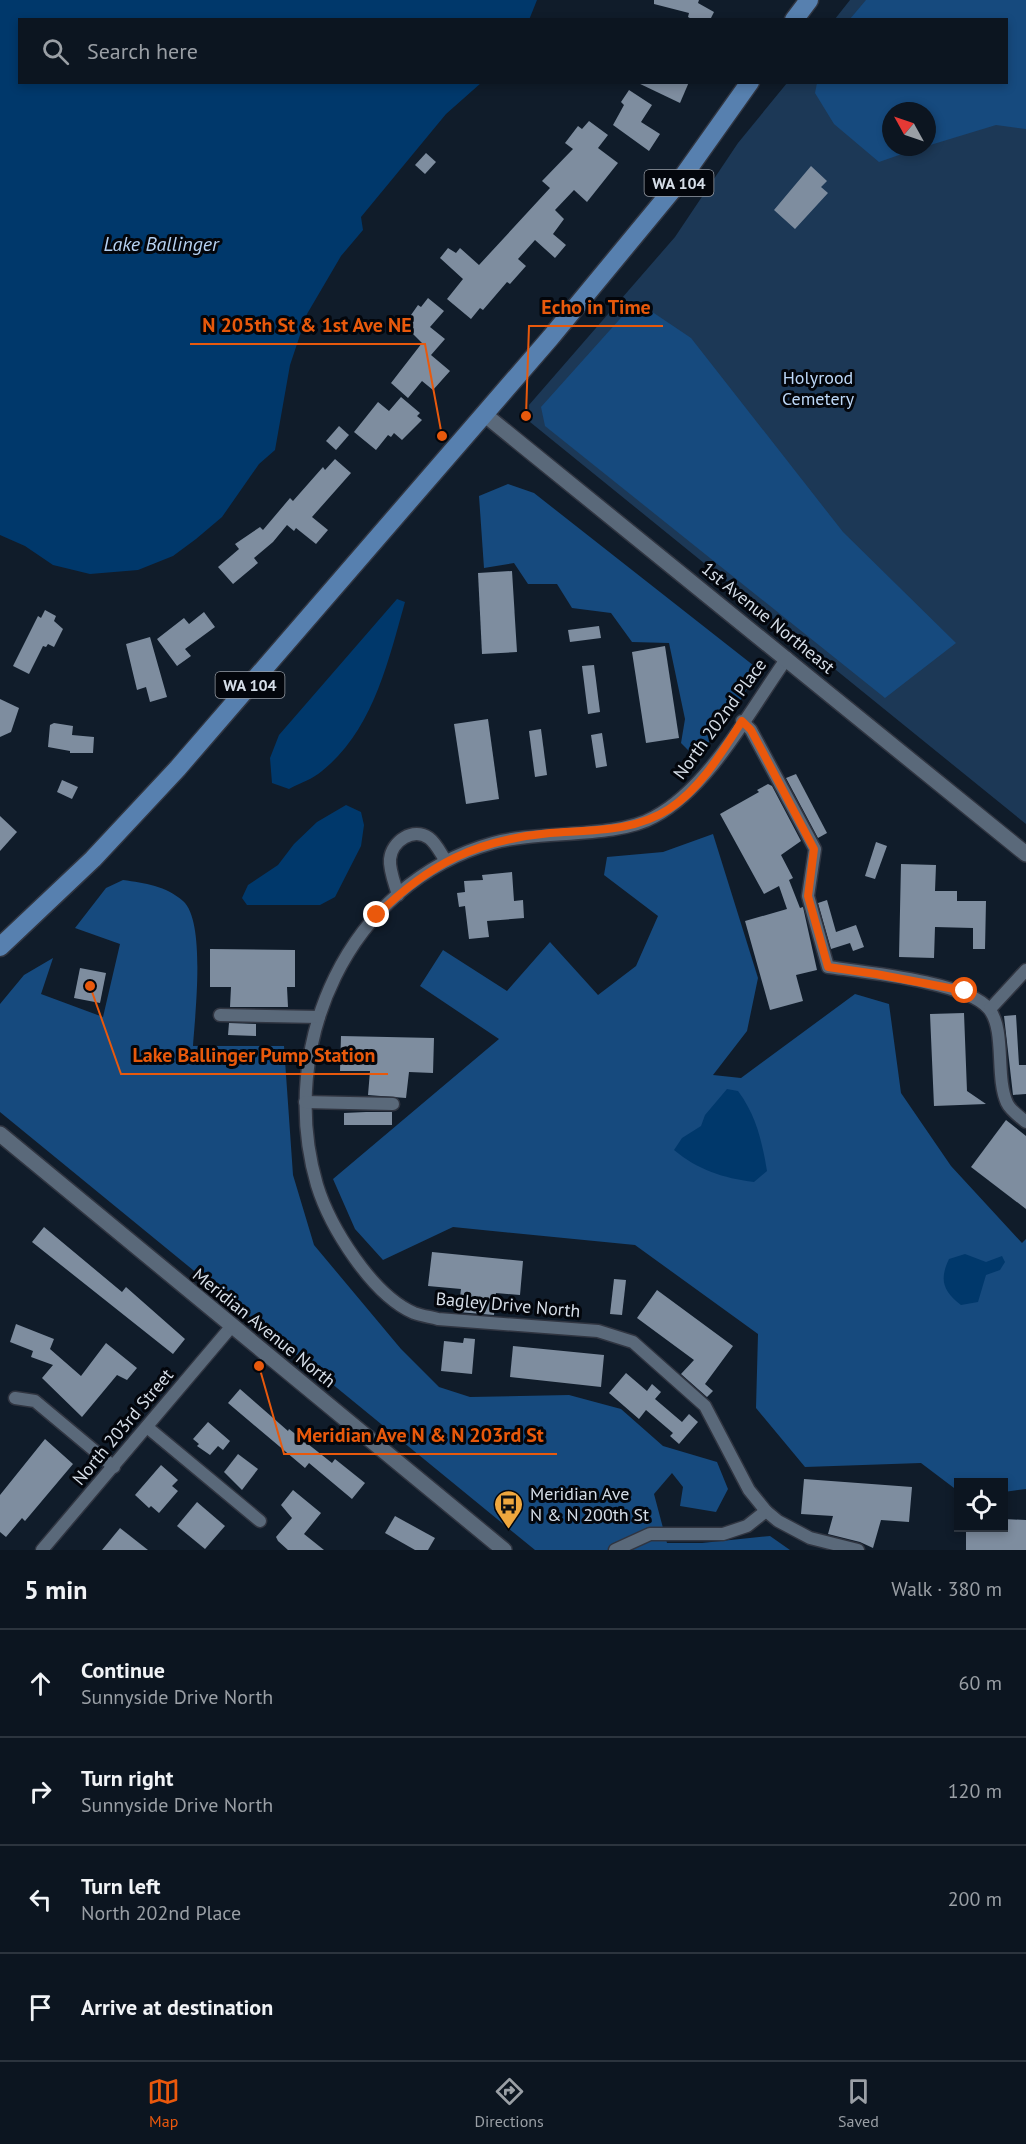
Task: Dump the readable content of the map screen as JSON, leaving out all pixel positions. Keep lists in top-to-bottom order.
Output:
{
  "streets": {
    "main road": ["WA 104"],
    "street": [
      "1st Avenue Northeast",
      "North 202nd Place",
      "Bagley Drive North",
      "Meridian Avenue North",
      "North 203rd Street"
    ]
  },
  "crossings": [
    ["WA 104", "1st Avenue Northeast"],
    ["1st Avenue Northeast", "North 202nd Place"],
    ["North 202nd Place", "Bagley Drive North"],
    ["Meridian Avenue North", "North 203rd Street"]
  ],
  "water": ["Lake Ballinger"],
  "parks": ["Holyrood Cemetery"],
  "places": {
    "other": [
      "Echo in Time",
      "N 205th St & 1st Ave NE",
      "Lake Ballinger Pump Station",
      "Meridian Ave N & N 203rd St"
    ],
    "bus stop": ["Meridian Ave N & N 200th St"]
  },
  "north": "top left",
  "page": {
    "search": "Search here",
    "heading": ["5 min", "Walk · 380 m"],
    "list": [
      ["Continue", "Sunnyside Drive North", "60 m"],
      ["Turn right", "Sunnyside Drive North", "120 m"],
      ["Turn left", "North 202nd Place", "200 m"],
      "Arrive at destination"
    ],
    "nav": ["Map", "Directions", "Saved"]
  }
}
